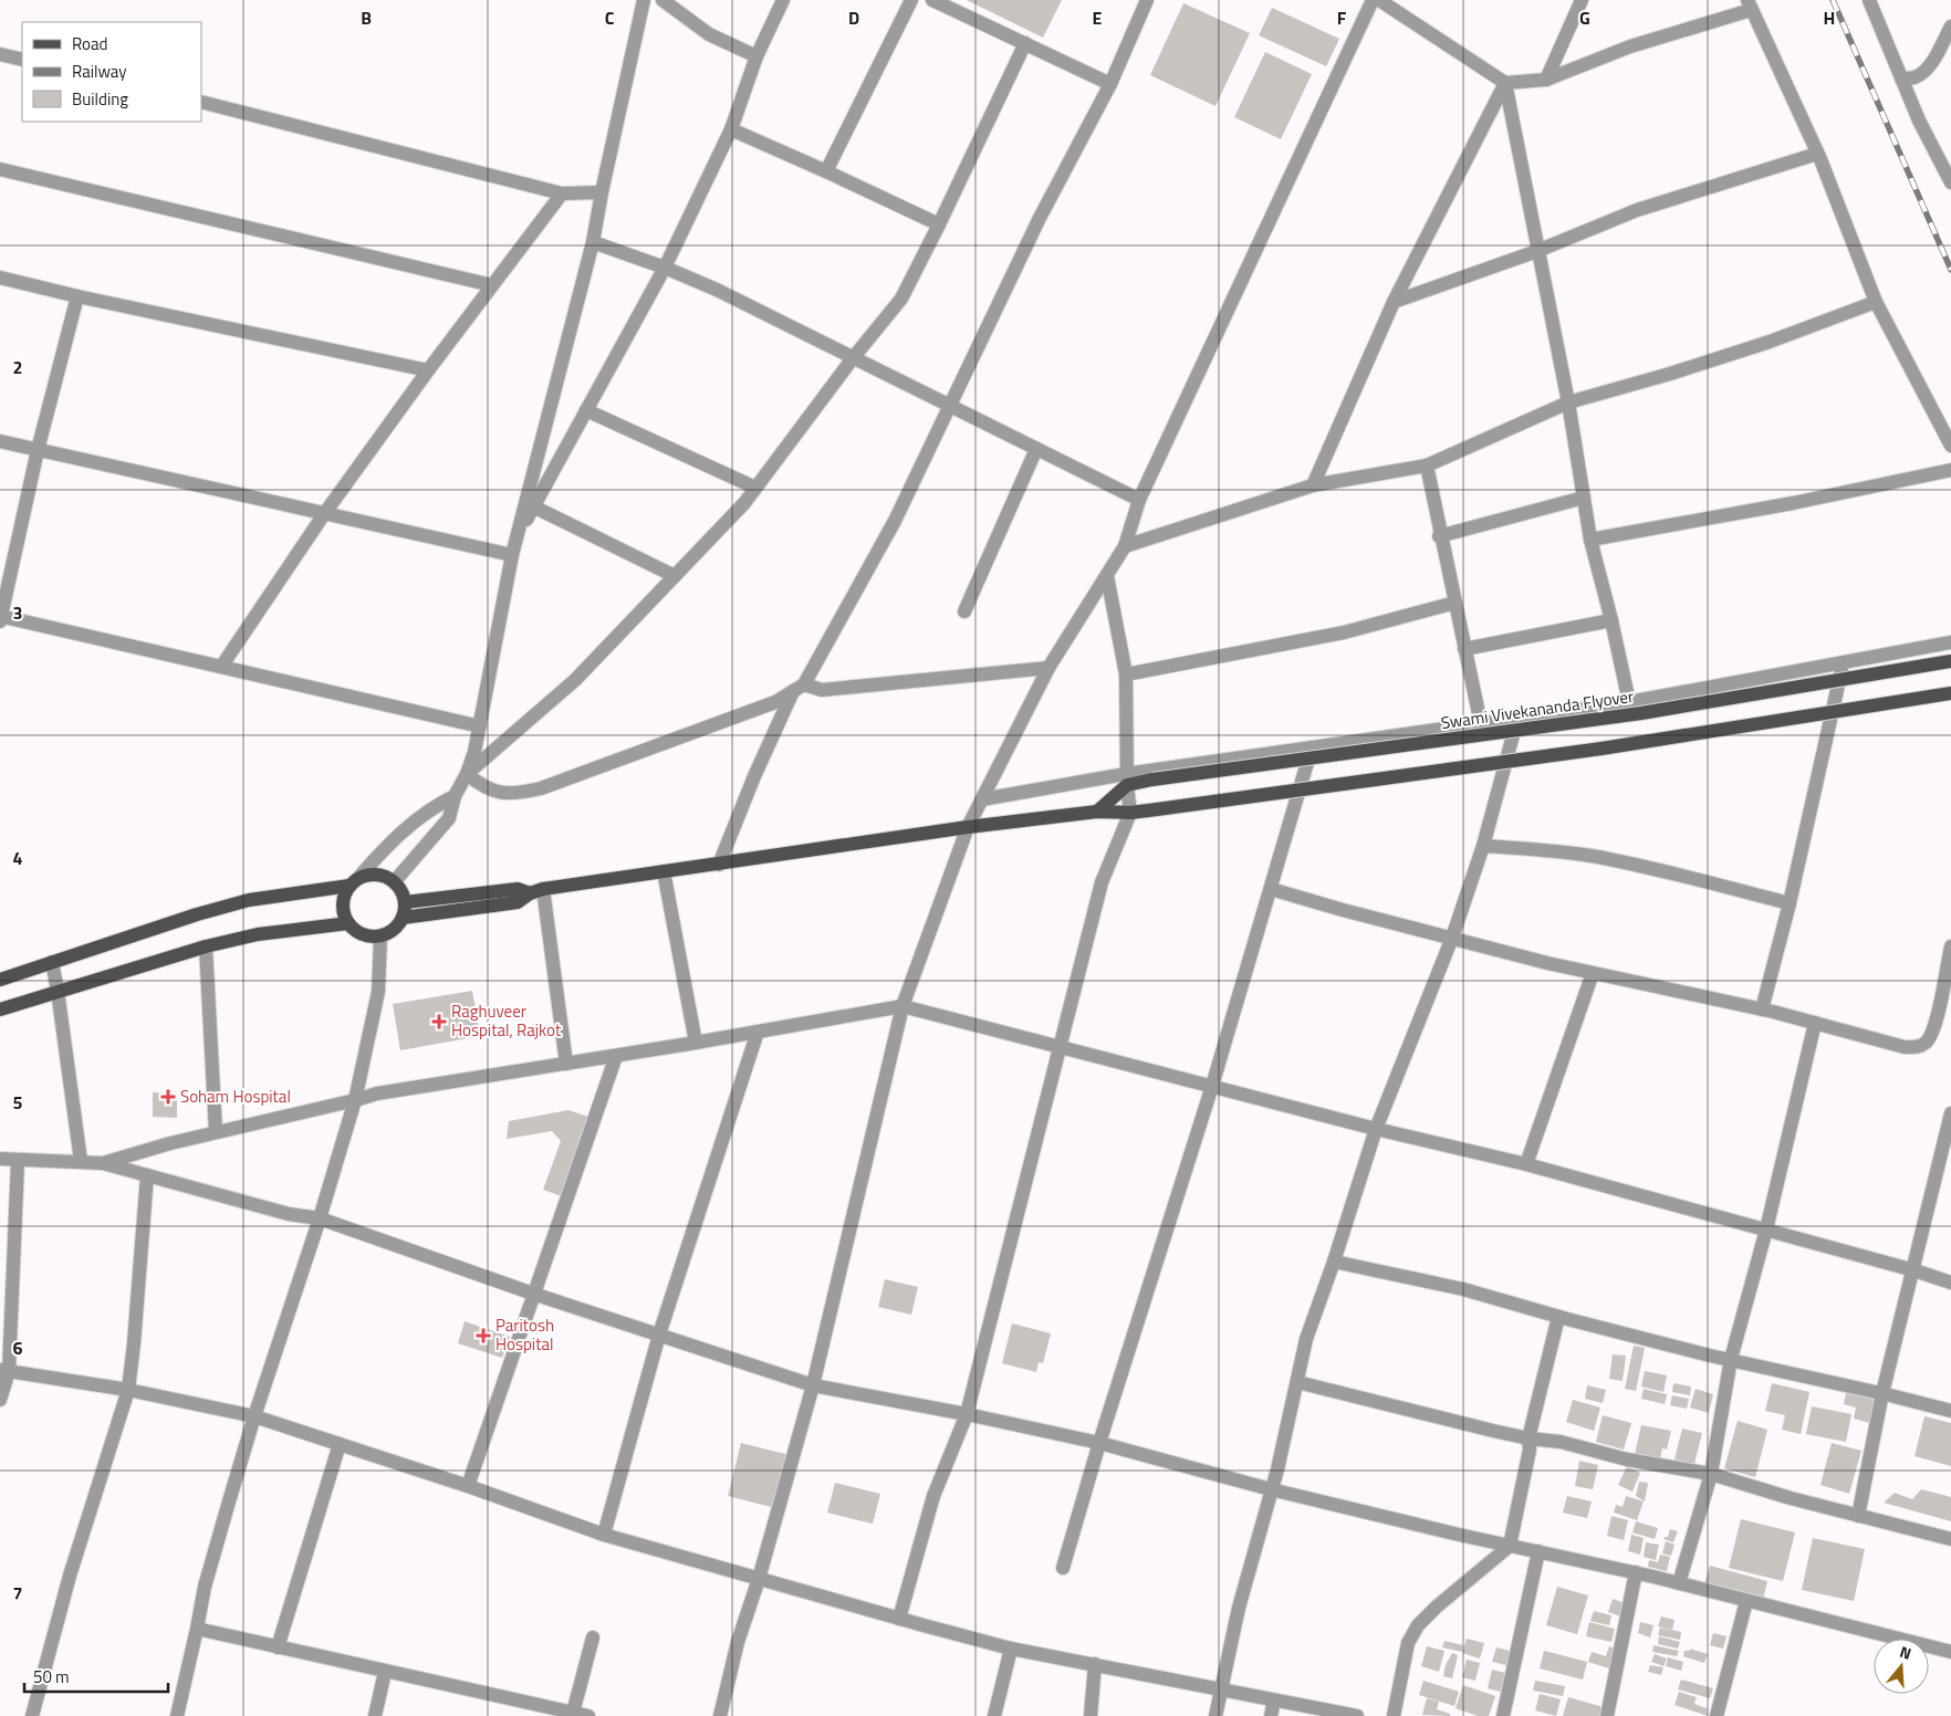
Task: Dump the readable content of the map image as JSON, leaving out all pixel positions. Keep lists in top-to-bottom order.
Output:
{
  "streets": {
    "main road": ["Swami Vivekananda Flyover"]
  },
  "places": {
    "health": ["Raghuveer Hospital, Rajkot", "Soham Hospital", "Paritosh Hospital"]
  },
  "legend": ["Road", "Railway", "Building"],
  "scale_bar": "50 m",
  "north": "top",
  "grid": {
    "columns": [
      "B",
      "C",
      "D",
      "E",
      "F",
      "G",
      "H"
    ],
    "rows": [
      "2",
      "3",
      "4",
      "5",
      "6",
      "7"
    ]
  }
}
